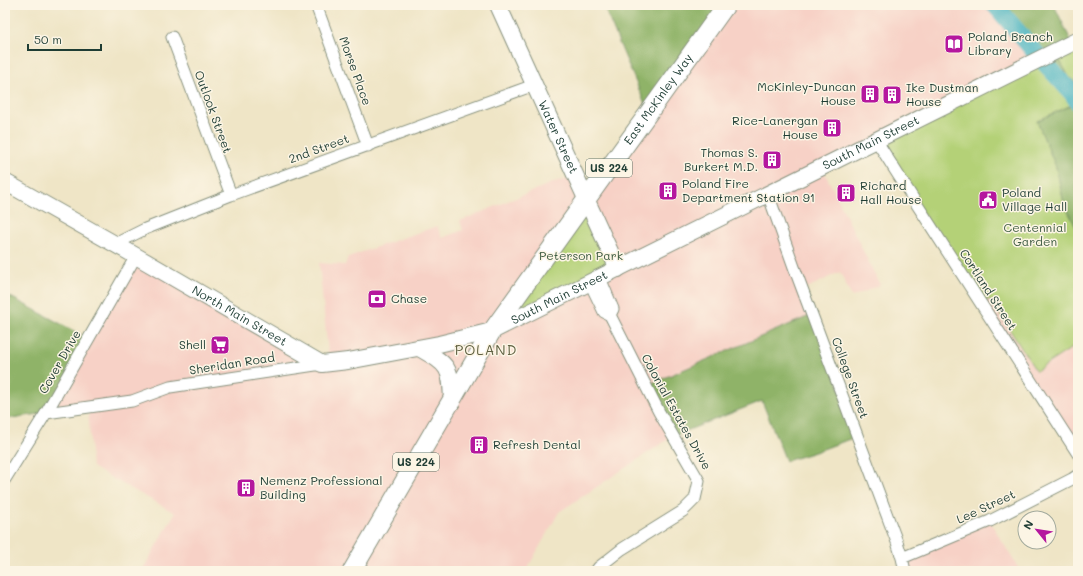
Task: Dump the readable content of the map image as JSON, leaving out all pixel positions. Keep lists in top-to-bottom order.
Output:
{
  "streets": {
    "main road": [
      "East McKinley Way",
      "Water Street",
      "South Main Street",
      "US 224",
      "North Main Street"
    ],
    "street": [
      "Morse Place",
      "Outlook Street",
      "2nd Street",
      "Cortland Street",
      "Cover Drive",
      "Sheridan Road",
      "College Street",
      "Colonial Estates Drive",
      "Lee Street"
    ]
  },
  "crossings": [
    ["Morse Place", "2nd Street"],
    ["East McKinley Way", "Water Street"],
    ["East McKinley Way", "South Main Street"],
    ["East McKinley Way", "US 224"],
    ["Outlook Street", "2nd Street"],
    ["Water Street", "South Main Street"],
    ["Water Street", "2nd Street"],
    ["South Main Street", "US 224"],
    ["South Main Street", "Cortland Street"],
    ["South Main Street", "College Street"],
    ["South Main Street", "Colonial Estates Drive"],
    ["2nd Street", "North Main Street"],
    ["North Main Street", "Cover Drive"],
    ["North Main Street", "Sheridan Road"],
    ["Cover Drive", "Sheridan Road"],
    ["College Street", "Lee Street"]
  ],
  "districts": ["POLAND"],
  "parks": ["Centennial Garden", "Peterson Park"],
  "places": {
    "library": ["Poland Branch Library"],
    "building": [
      "McKinley-Duncan House",
      "Ike Dustman House",
      "Rice-Lanergan House",
      "Thomas S. Burkert M.D.",
      "Poland Fire Department Station 91",
      "Richard Hall House",
      "Refresh Dental",
      "Nemenz Professional Building"
    ],
    "public building": ["Poland Village Hall"],
    "bank": ["Chase"],
    "supermarket": ["Shell"]
  },
  "scale_bar": "50 m",
  "north": "top left"
}
